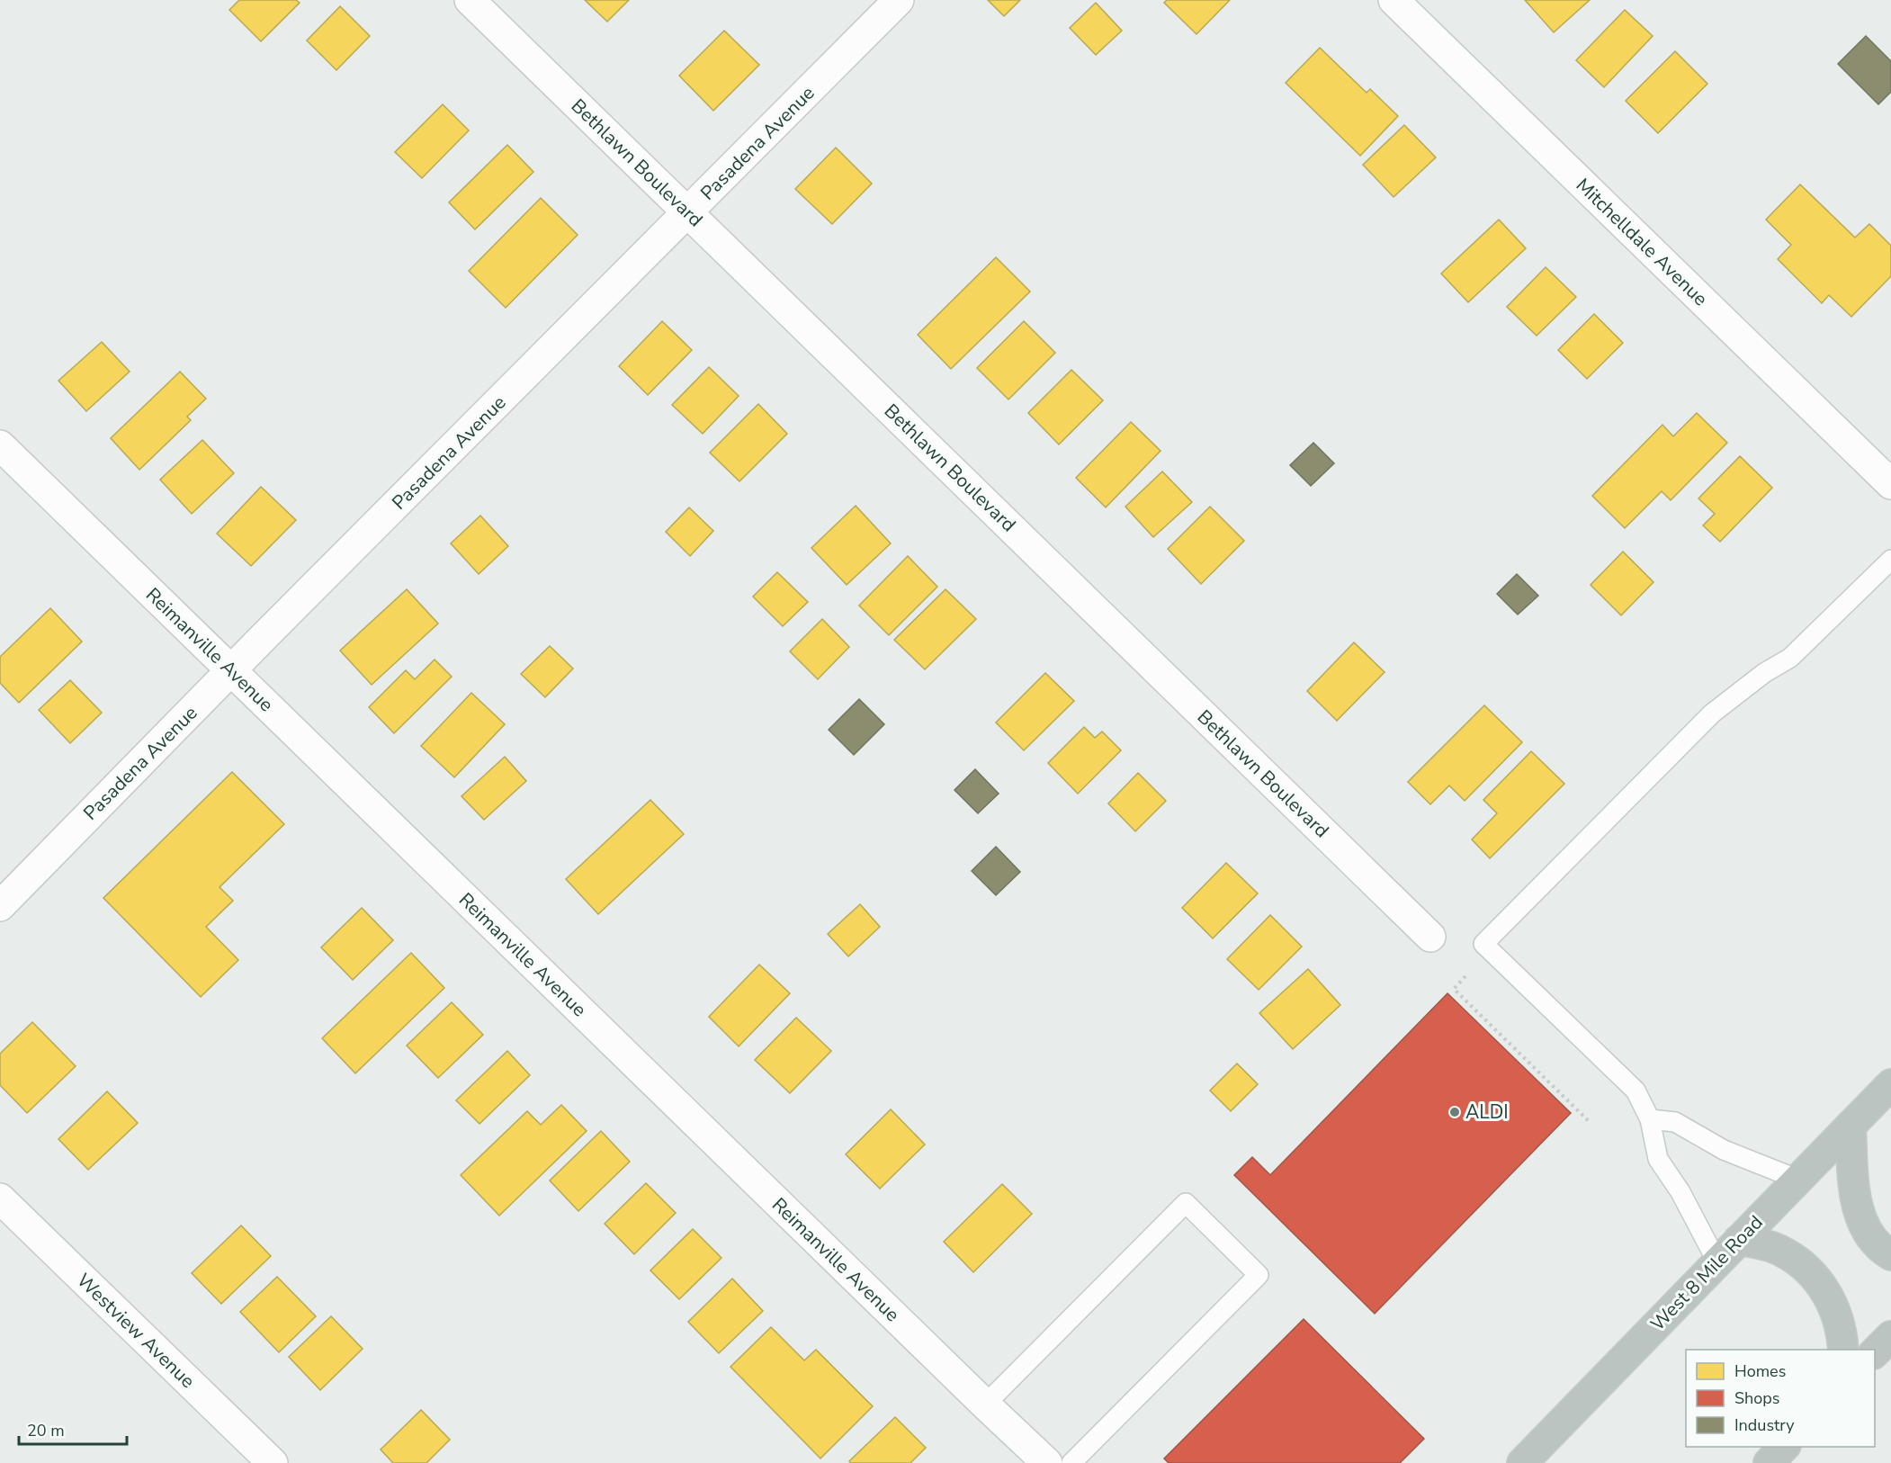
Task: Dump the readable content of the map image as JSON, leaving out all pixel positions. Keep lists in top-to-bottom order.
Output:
{
  "streets": {
    "highway": ["West 8 Mile Road"],
    "street": [
      "Pasadena Avenue",
      "Bethlawn Boulevard",
      "Mitchelldale Avenue",
      "Reimanville Avenue",
      "Westview Avenue"
    ]
  },
  "crossings": [
    ["Pasadena Avenue", "Bethlawn Boulevard"],
    ["Pasadena Avenue", "Reimanville Avenue"]
  ],
  "places": ["ALDI"],
  "legend": ["Homes", "Shops", "Industry"],
  "scale_bar": "20 m"
}
